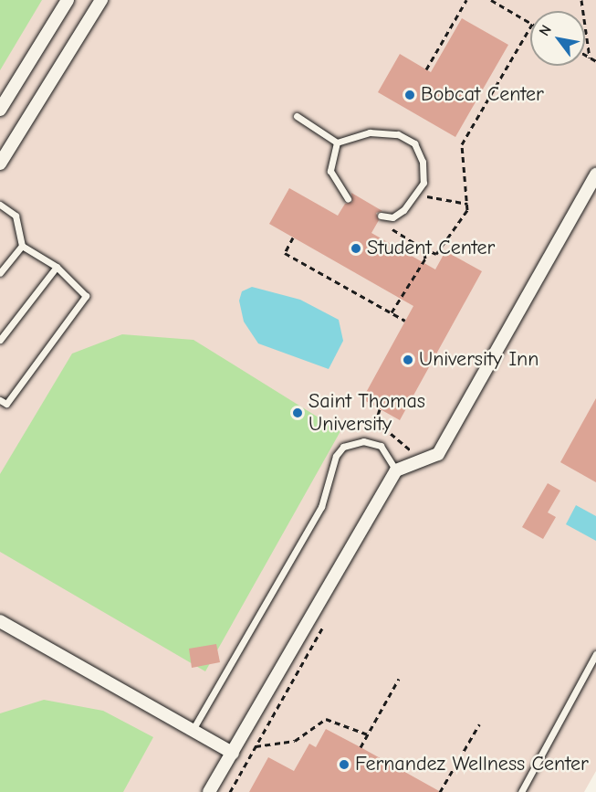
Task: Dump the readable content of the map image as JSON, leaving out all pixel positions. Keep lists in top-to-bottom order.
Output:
{
  "places": [
    "Bobcat Center",
    "Student Center",
    "University Inn",
    "Saint Thomas University",
    "Fernandez Wellness Center"
  ],
  "north": "top left"
}
